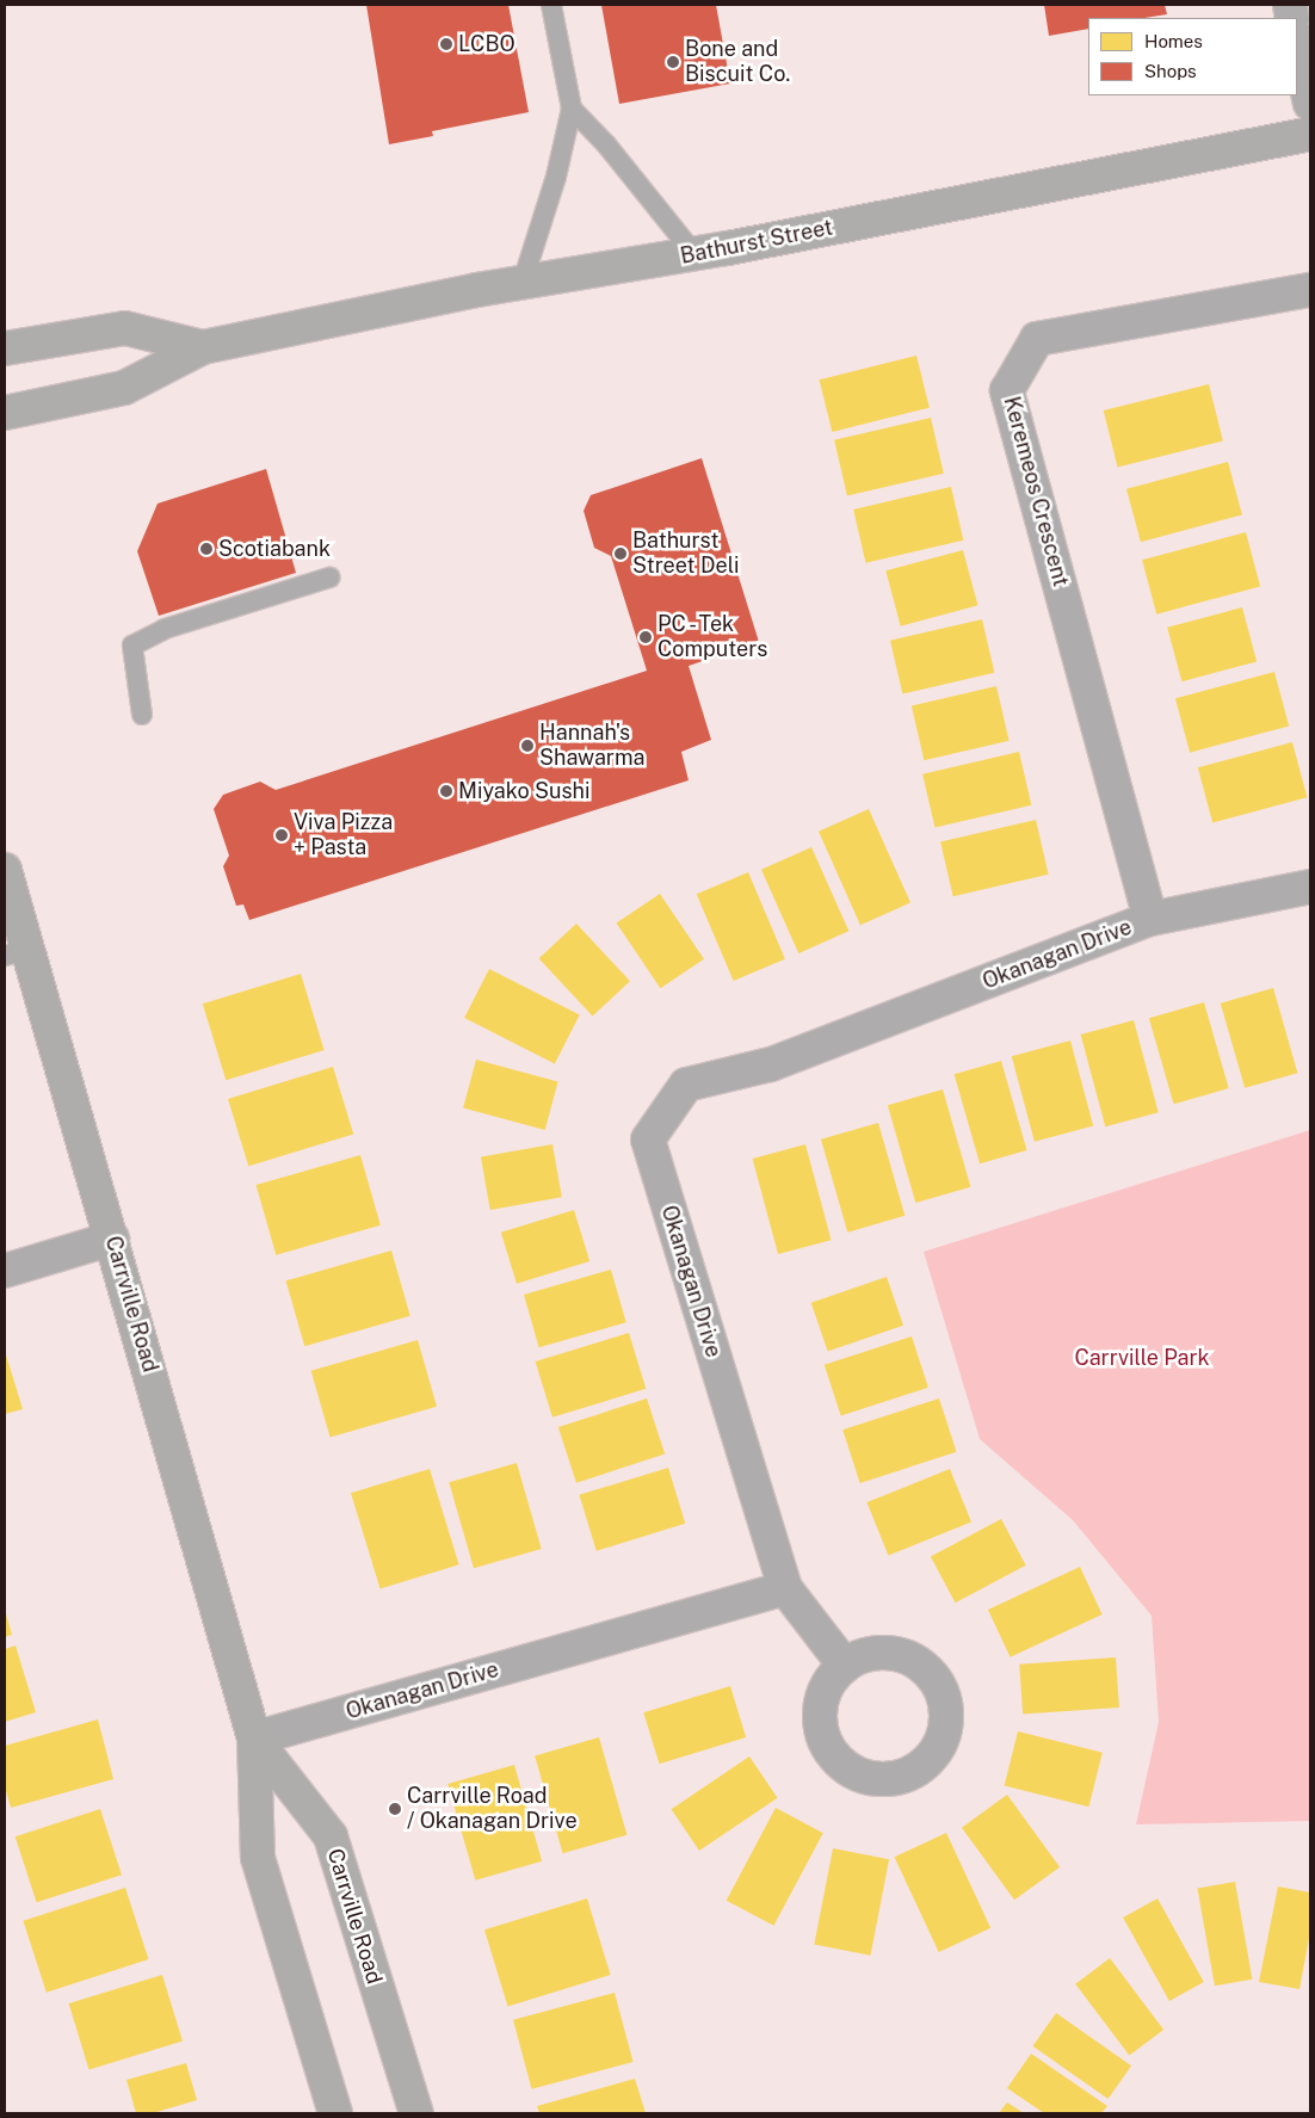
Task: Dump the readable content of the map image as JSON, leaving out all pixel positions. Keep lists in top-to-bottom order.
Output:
{
  "streets": {
    "main road": ["Bathurst Street", "Carrville Road"],
    "street": ["Keremeos Crescent", "Okanagan Drive"]
  },
  "crossings": [
    ["Keremeos Crescent", "Okanagan Drive"],
    ["Okanagan Drive", "Carrville Road"]
  ],
  "parks": ["Carrville Park"],
  "places": [
    "LCBO",
    "Bone and Biscuit Co.",
    "Scotiabank",
    "Bathurst Street Deli",
    "PC - Tek Computers",
    "Hannah's Shawarma",
    "Miyako Sushi",
    "Viva Pizza + Pasta",
    "Carrville Road / Okanagan Drive"
  ],
  "legend": ["Homes", "Shops"]
}
